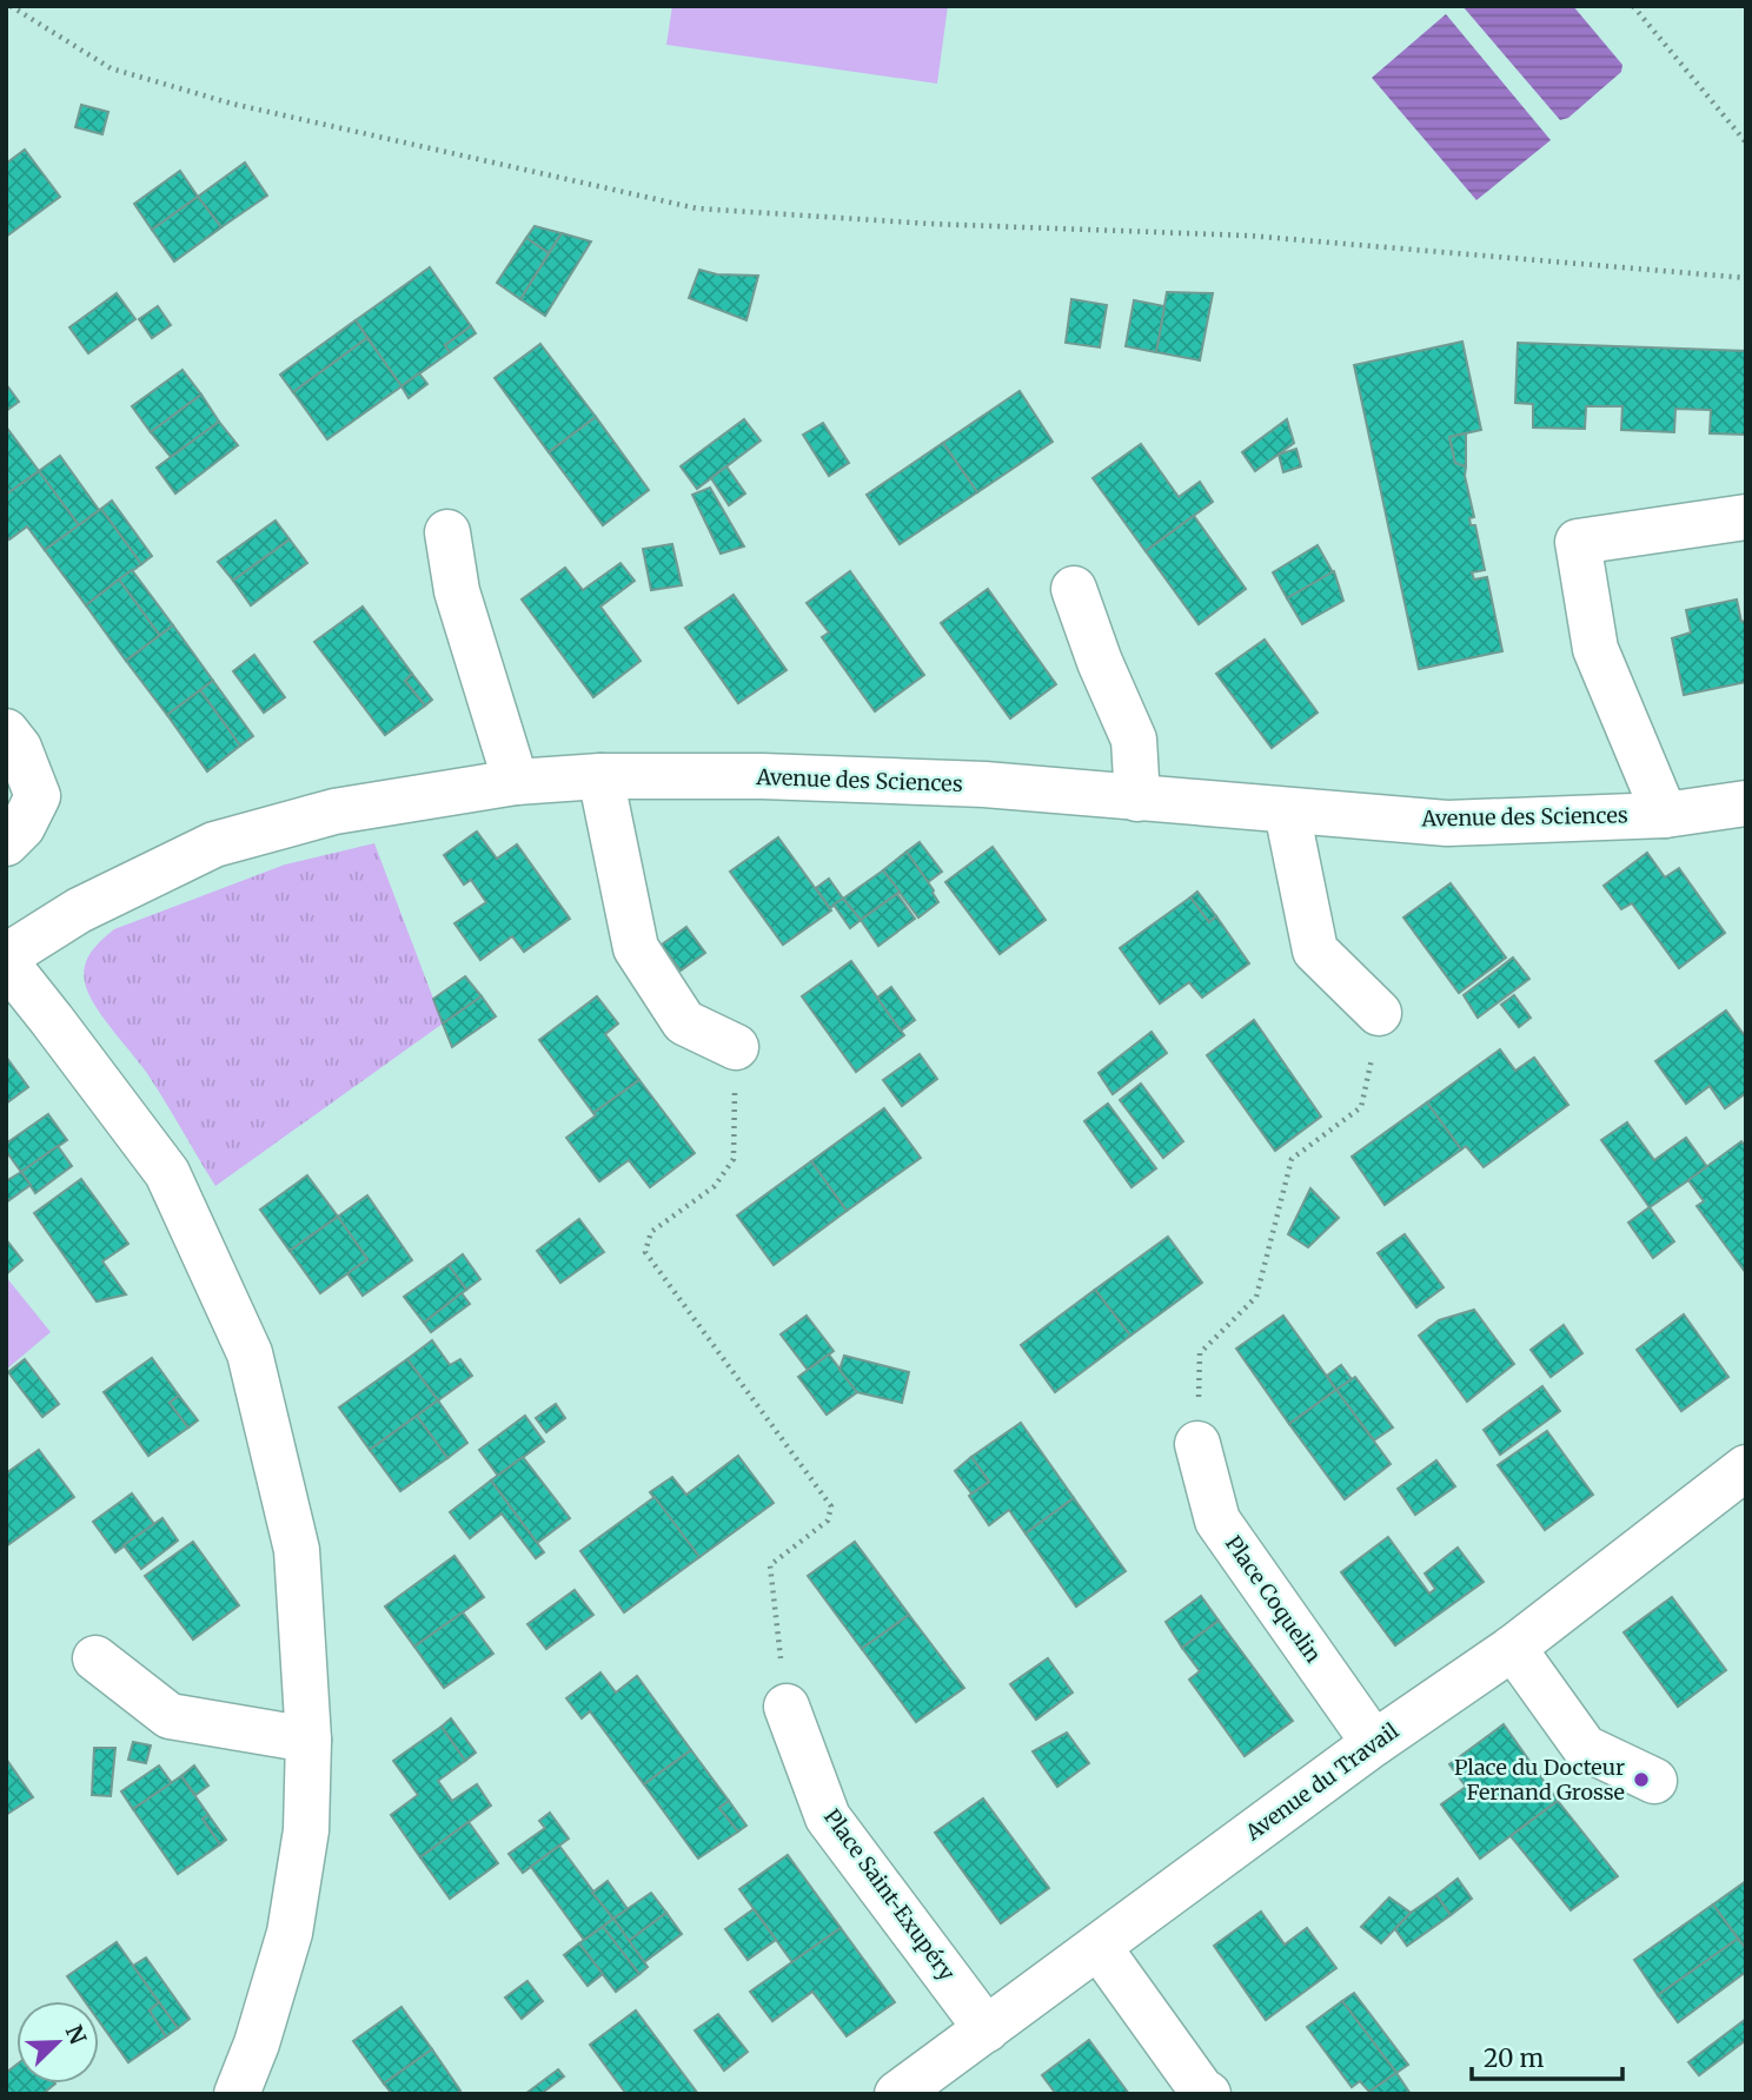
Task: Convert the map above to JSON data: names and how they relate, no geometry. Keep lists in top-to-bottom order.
{
  "streets": {
    "street": [
      "Avenue des Sciences",
      "Place Coquelin",
      "Avenue du Travail",
      "Place Saint-Exupéry"
    ]
  },
  "crossings": [
    ["Place Coquelin", "Avenue du Travail"],
    ["Avenue du Travail", "Place Saint-Exupéry"]
  ],
  "places": ["Place du Docteur Fernand Grosse"],
  "scale_bar": "20 m",
  "north": "top right"
}
